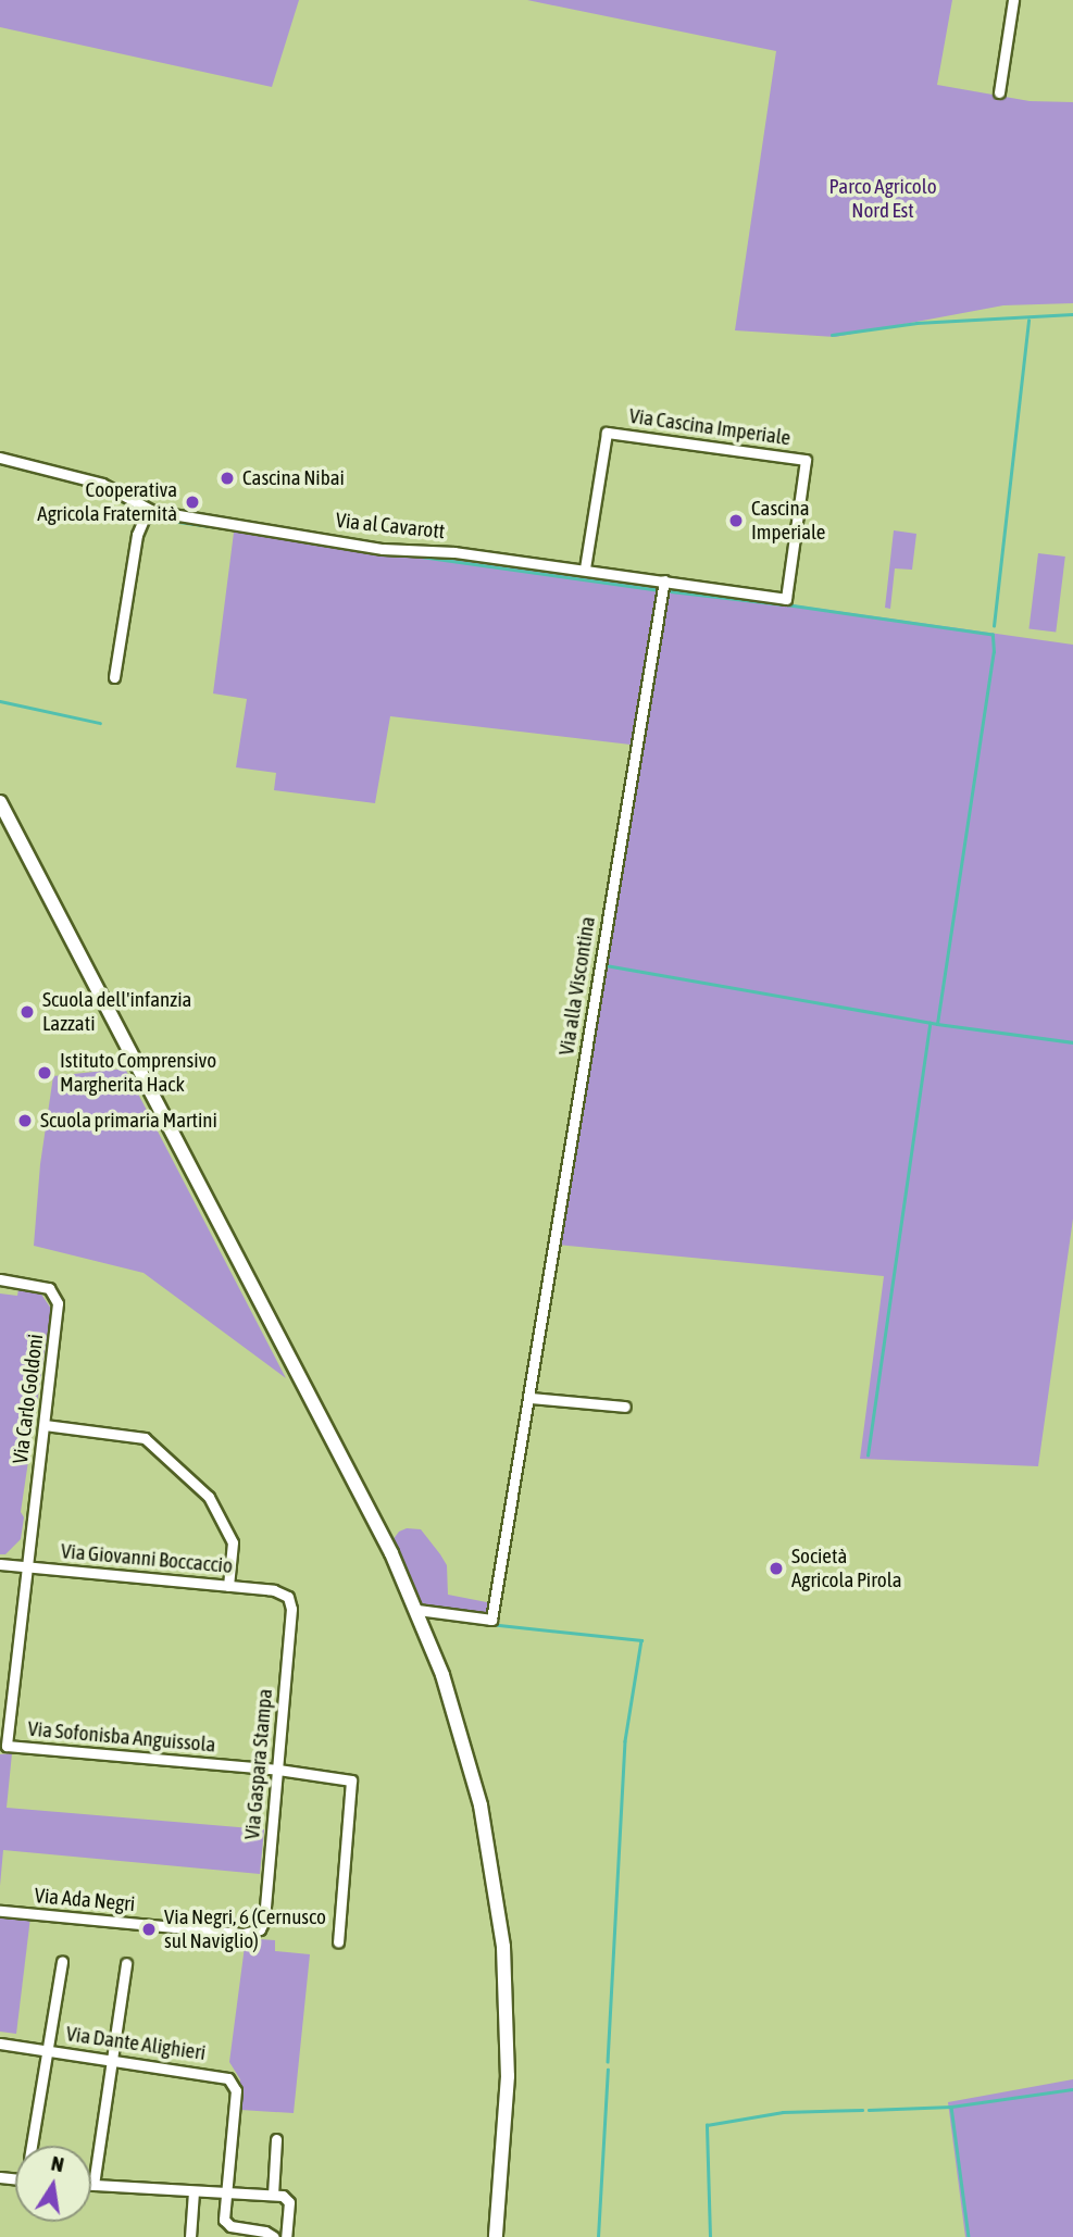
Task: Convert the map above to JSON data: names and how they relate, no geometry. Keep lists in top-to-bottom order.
{
  "streets": {
    "street": [
      "Via Cascina Imperiale",
      "Via al Cavarott",
      "Via alla Viscontina",
      "Via Carlo Goldoni",
      "Via Giovanni Boccaccio",
      "Via Sofonisba Anguissola",
      "Via Gaspara Stampa",
      "Via Ada Negri",
      "Via Dante Alighieri"
    ]
  },
  "crossings": [
    ["Via Cascina Imperiale", "Via al Cavarott"],
    ["Via al Cavarott", "Via alla Viscontina"],
    ["Via Carlo Goldoni", "Via Giovanni Boccaccio"],
    ["Via Carlo Goldoni", "Via Sofonisba Anguissola"],
    ["Via Giovanni Boccaccio", "Via Gaspara Stampa"],
    ["Via Sofonisba Anguissola", "Via Gaspara Stampa"],
    ["Via Gaspara Stampa", "Via Ada Negri"]
  ],
  "parks": ["Parco Agricolo Nord Est"],
  "places": [
    "Cascina Nibai",
    "Cooperativa Agricola Fraternità",
    "Cascina Imperiale",
    "Scuola dell'infanzia Lazzati",
    "Istituto Comprensivo Margherita Hack",
    "Scuola primaria Martini",
    "Società Agricola Pirola",
    "Via Negri, 6 (Cernusco sul Naviglio)"
  ],
  "north": "top"
}
